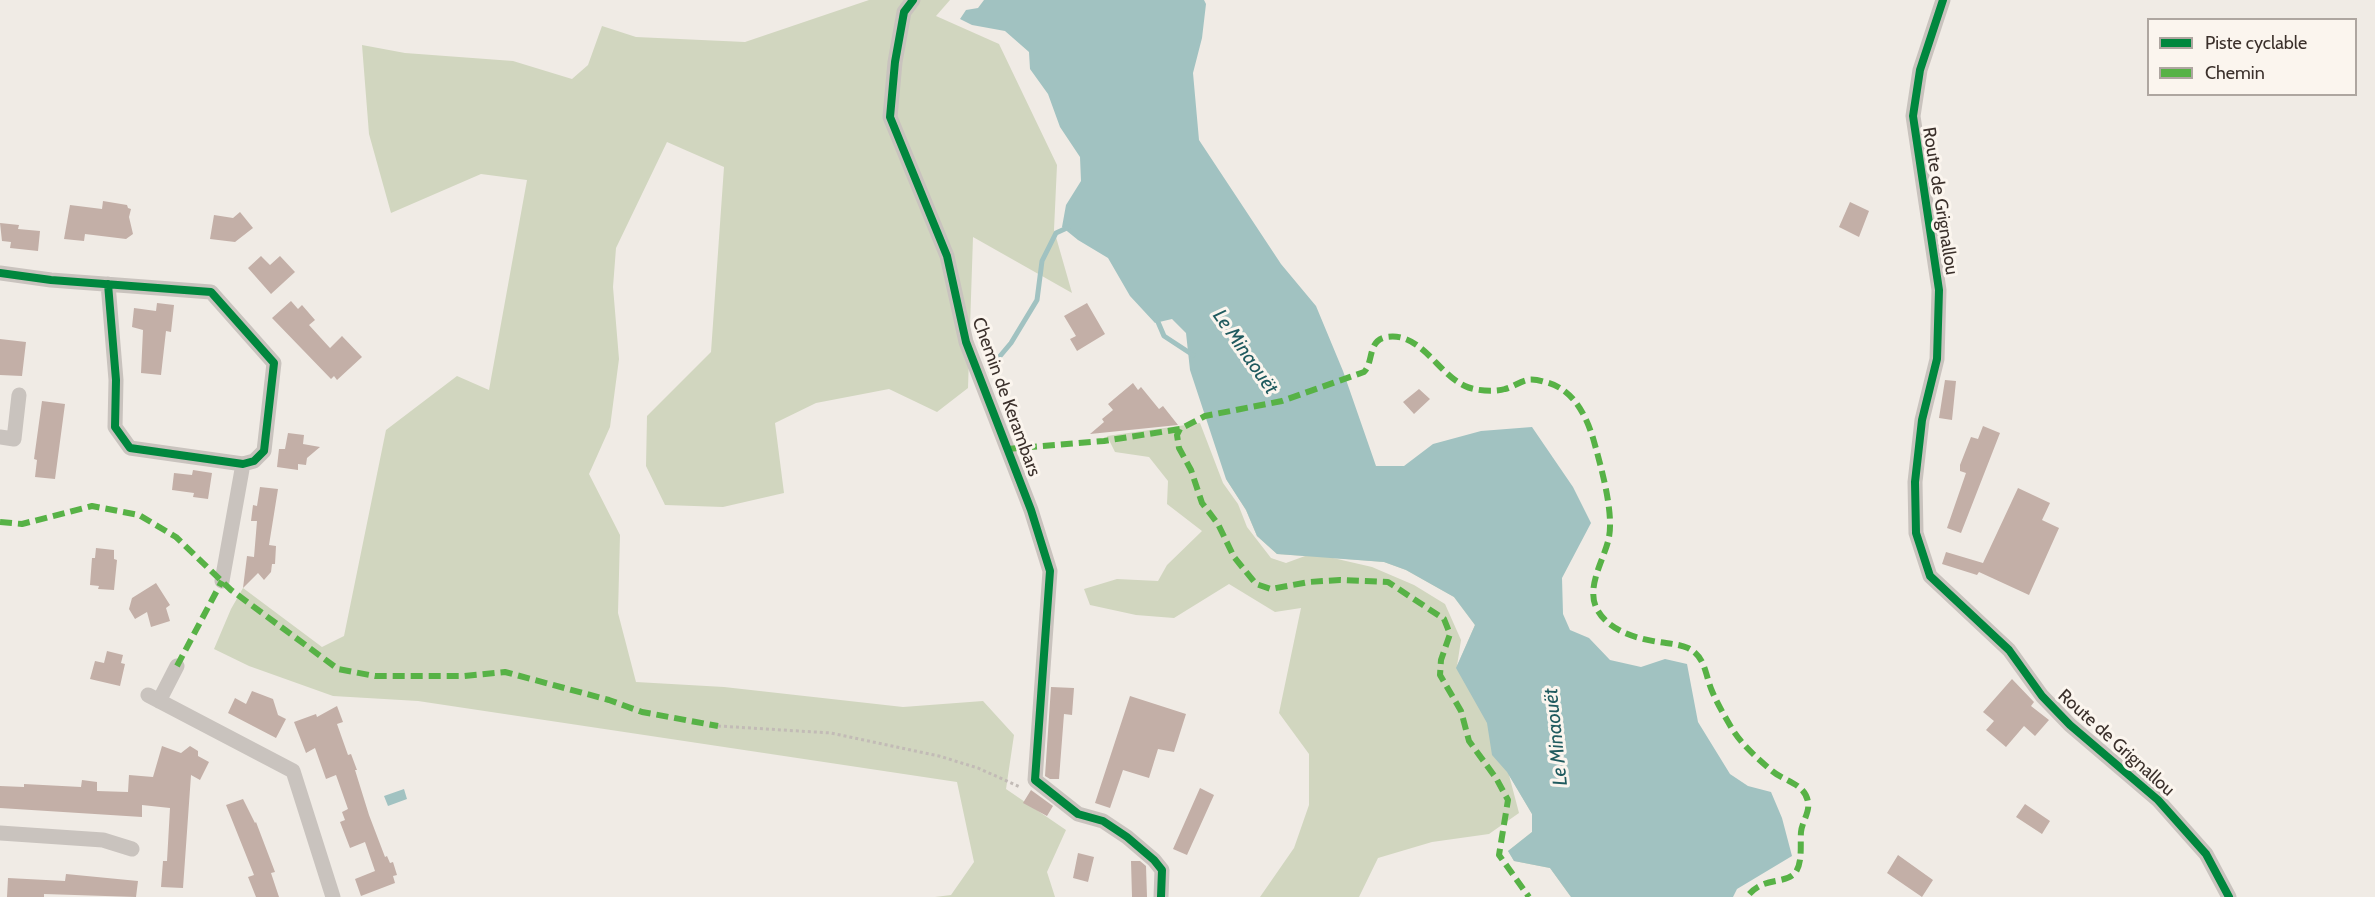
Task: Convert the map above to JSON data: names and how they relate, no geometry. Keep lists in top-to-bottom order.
{
  "streets": {
    "street": ["Route de Grignallou", "Chemin de Kerambars"]
  },
  "water": ["Le Minaouët"],
  "legend": ["Piste cyclable", "Chemin"]
}
